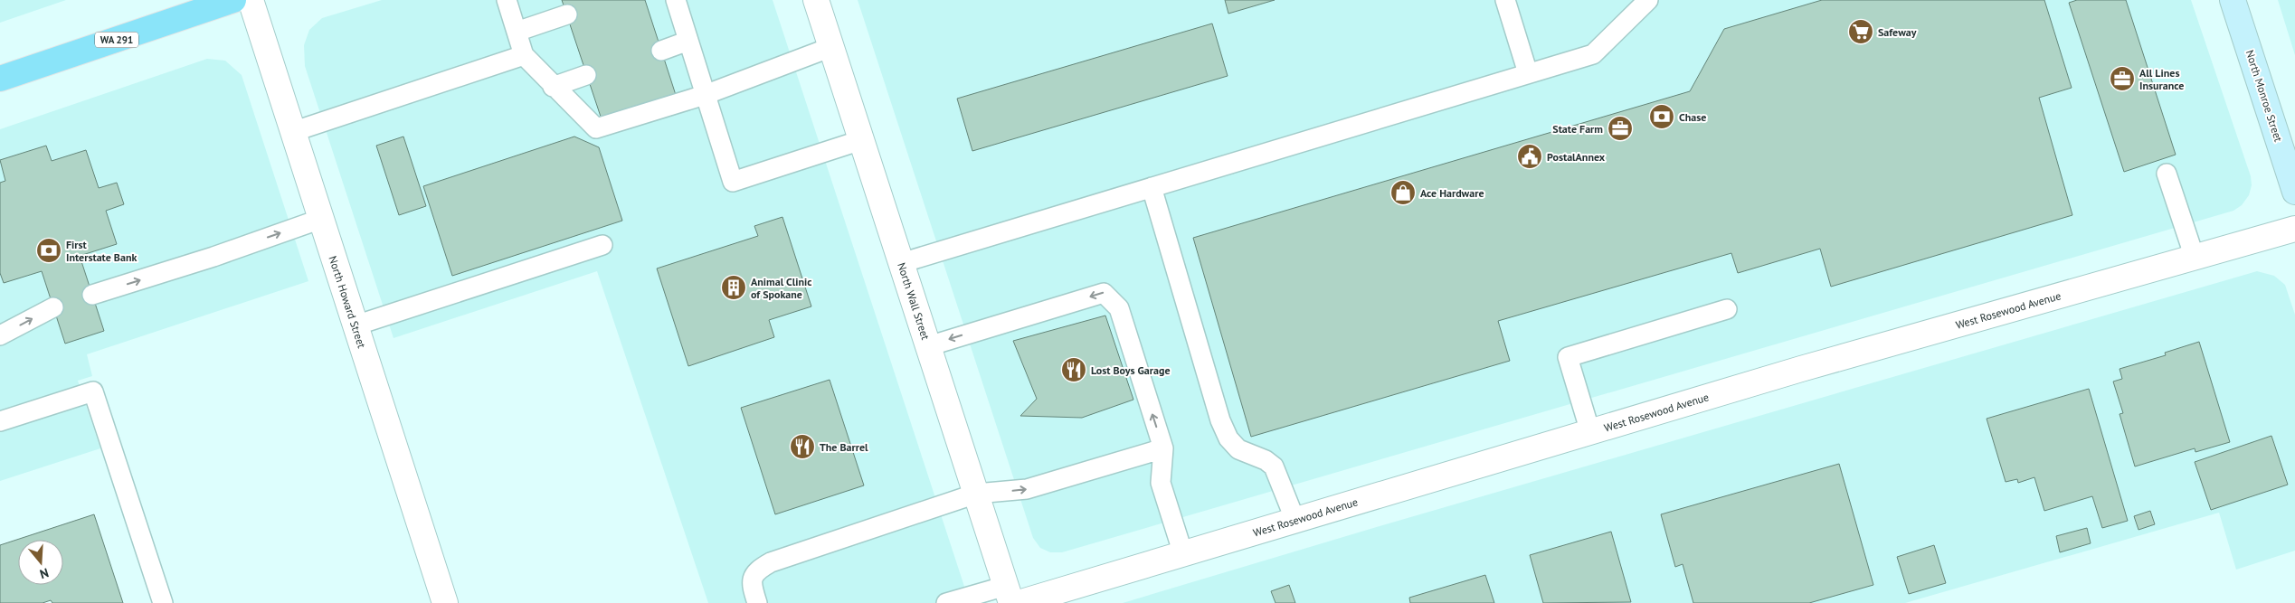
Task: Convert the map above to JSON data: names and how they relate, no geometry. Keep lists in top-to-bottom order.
{
  "streets": {
    "main road": ["WA 291", "North Monroe Street"],
    "street": ["North Wall Street", "North Howard Street", "West Rosewood Avenue"]
  },
  "crossings": [
    ["North Wall Street", "West Rosewood Avenue"]
  ],
  "places": {
    "supermarket": ["Safeway"],
    "office": ["All Lines Insurance", "State Farm"],
    "bank": ["Chase", "First Interstate Bank"],
    "public building": ["PostalAnnex"],
    "shop": ["Ace Hardware"],
    "building": ["Animal Clinic of Spokane"],
    "restaurant": ["Lost Boys Garage", "The Barrel"]
  },
  "north": "bottom"
}
